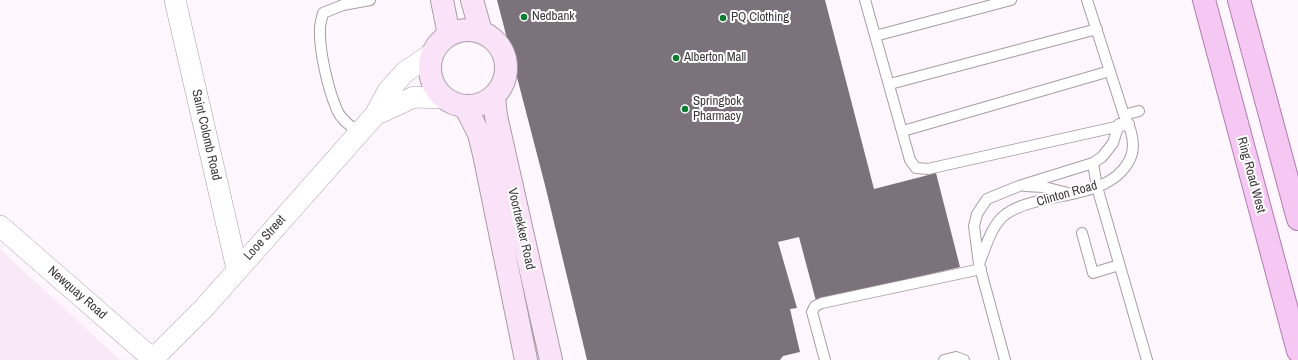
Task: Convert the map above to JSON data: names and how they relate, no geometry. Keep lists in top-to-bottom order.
{
  "streets": {
    "main road": ["Ring Road West", "Voortrekker Road"],
    "street": ["Saint Colomb Road", "Looe Street", "Newquay Road"],
    "lane": ["Clinton Road"]
  },
  "crossings": [
    ["Saint Colomb Road", "Looe Street"],
    ["Voortrekker Road", "Looe Street"],
    ["Looe Street", "Newquay Road"]
  ],
  "places": [
    "Nedbank",
    "PQ Clothing",
    "Alberton Mall",
    "Springbok Pharmacy"
  ]
}
